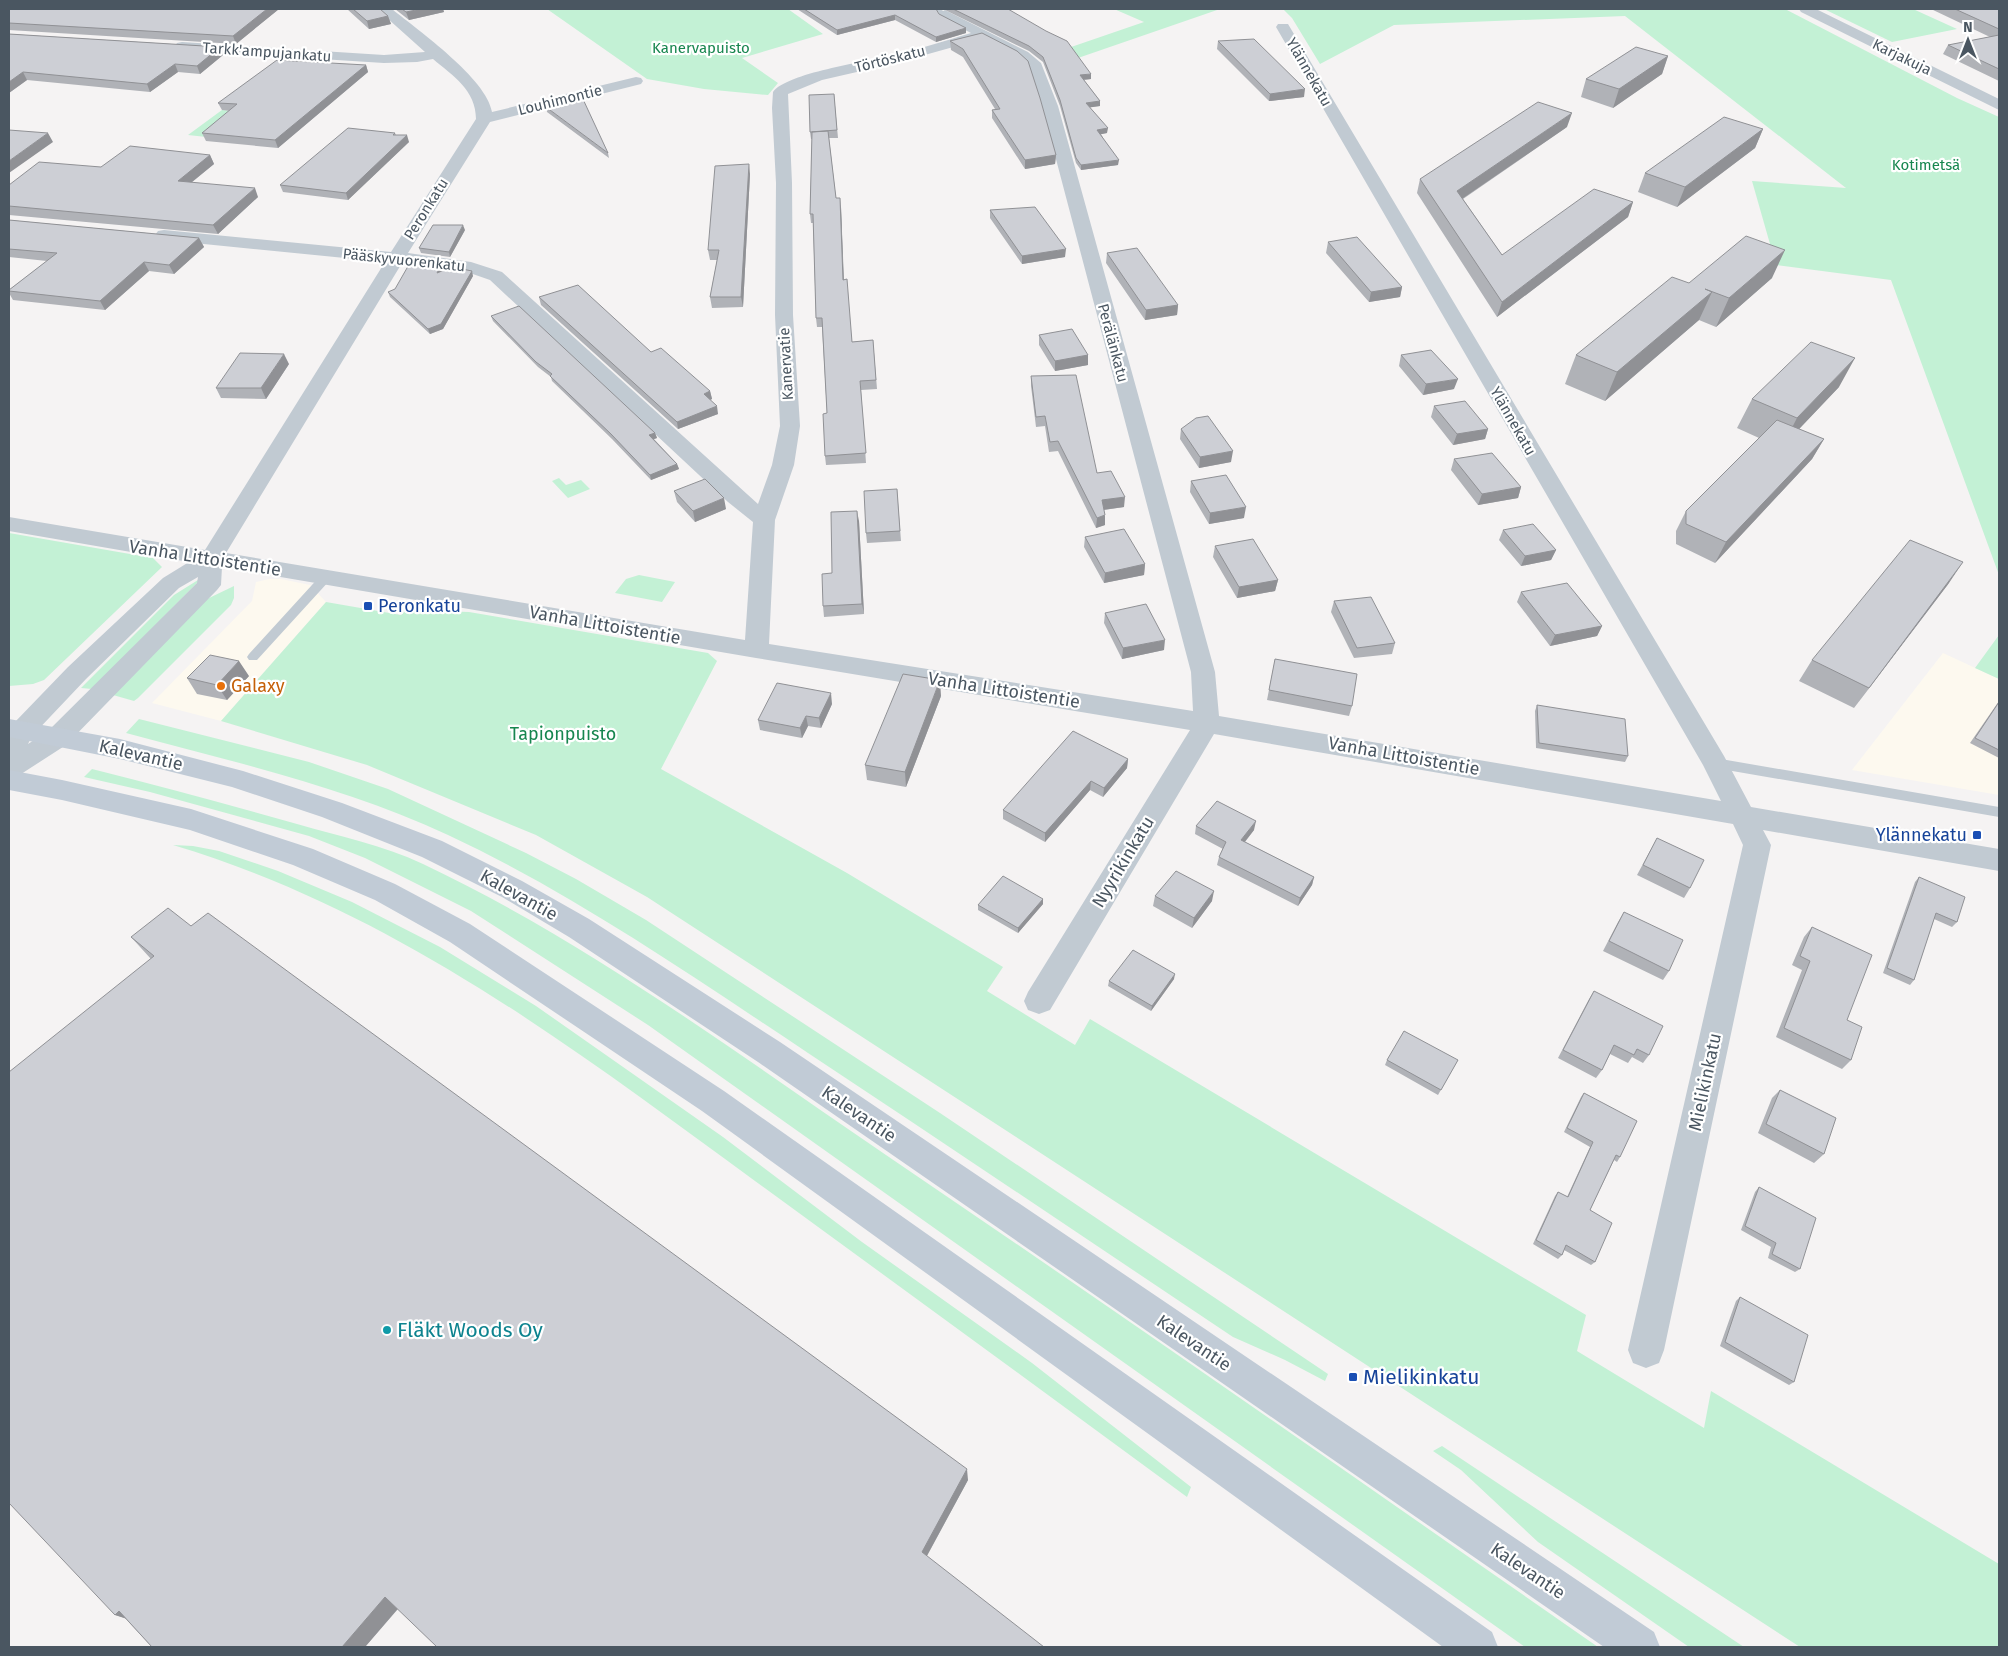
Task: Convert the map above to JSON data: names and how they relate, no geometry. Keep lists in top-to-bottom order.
{
  "streets": {
    "main road": ["Kalevantie"],
    "street": [
      "Tarkk'ampujankatu",
      "Karjakuja",
      "Törtöskatu",
      "Ylännekatu",
      "Louhimontie",
      "Peronkatu",
      "Pääskyvuorenkatu",
      "Perälänkatu",
      "Kanervatie",
      "Vanha Littoistentie",
      "Nyyrikinkatu",
      "Mielikinkatu"
    ]
  },
  "crossings": [
    ["Törtöskatu", "Perälänkatu"],
    ["Törtöskatu", "Kanervatie"],
    ["Ylännekatu", "Vanha Littoistentie"],
    ["Ylännekatu", "Mielikinkatu"],
    ["Louhimontie", "Peronkatu"],
    ["Peronkatu", "Pääskyvuorenkatu"],
    ["Peronkatu", "Vanha Littoistentie"],
    ["Peronkatu", "Kalevantie"],
    ["Pääskyvuorenkatu", "Kanervatie"],
    ["Perälänkatu", "Vanha Littoistentie"],
    ["Perälänkatu", "Nyyrikinkatu"],
    ["Kanervatie", "Vanha Littoistentie"],
    ["Vanha Littoistentie", "Nyyrikinkatu"],
    ["Vanha Littoistentie", "Mielikinkatu"]
  ],
  "parks": ["Kanervapuisto", "Kotimetsä", "Tapionpuisto"],
  "places": {
    "transit": ["Peronkatu", "Ylännekatu", "Mielikinkatu"],
    "other": ["Galaxy", "Fläkt Woods Oy"]
  },
  "north": "top"
}
